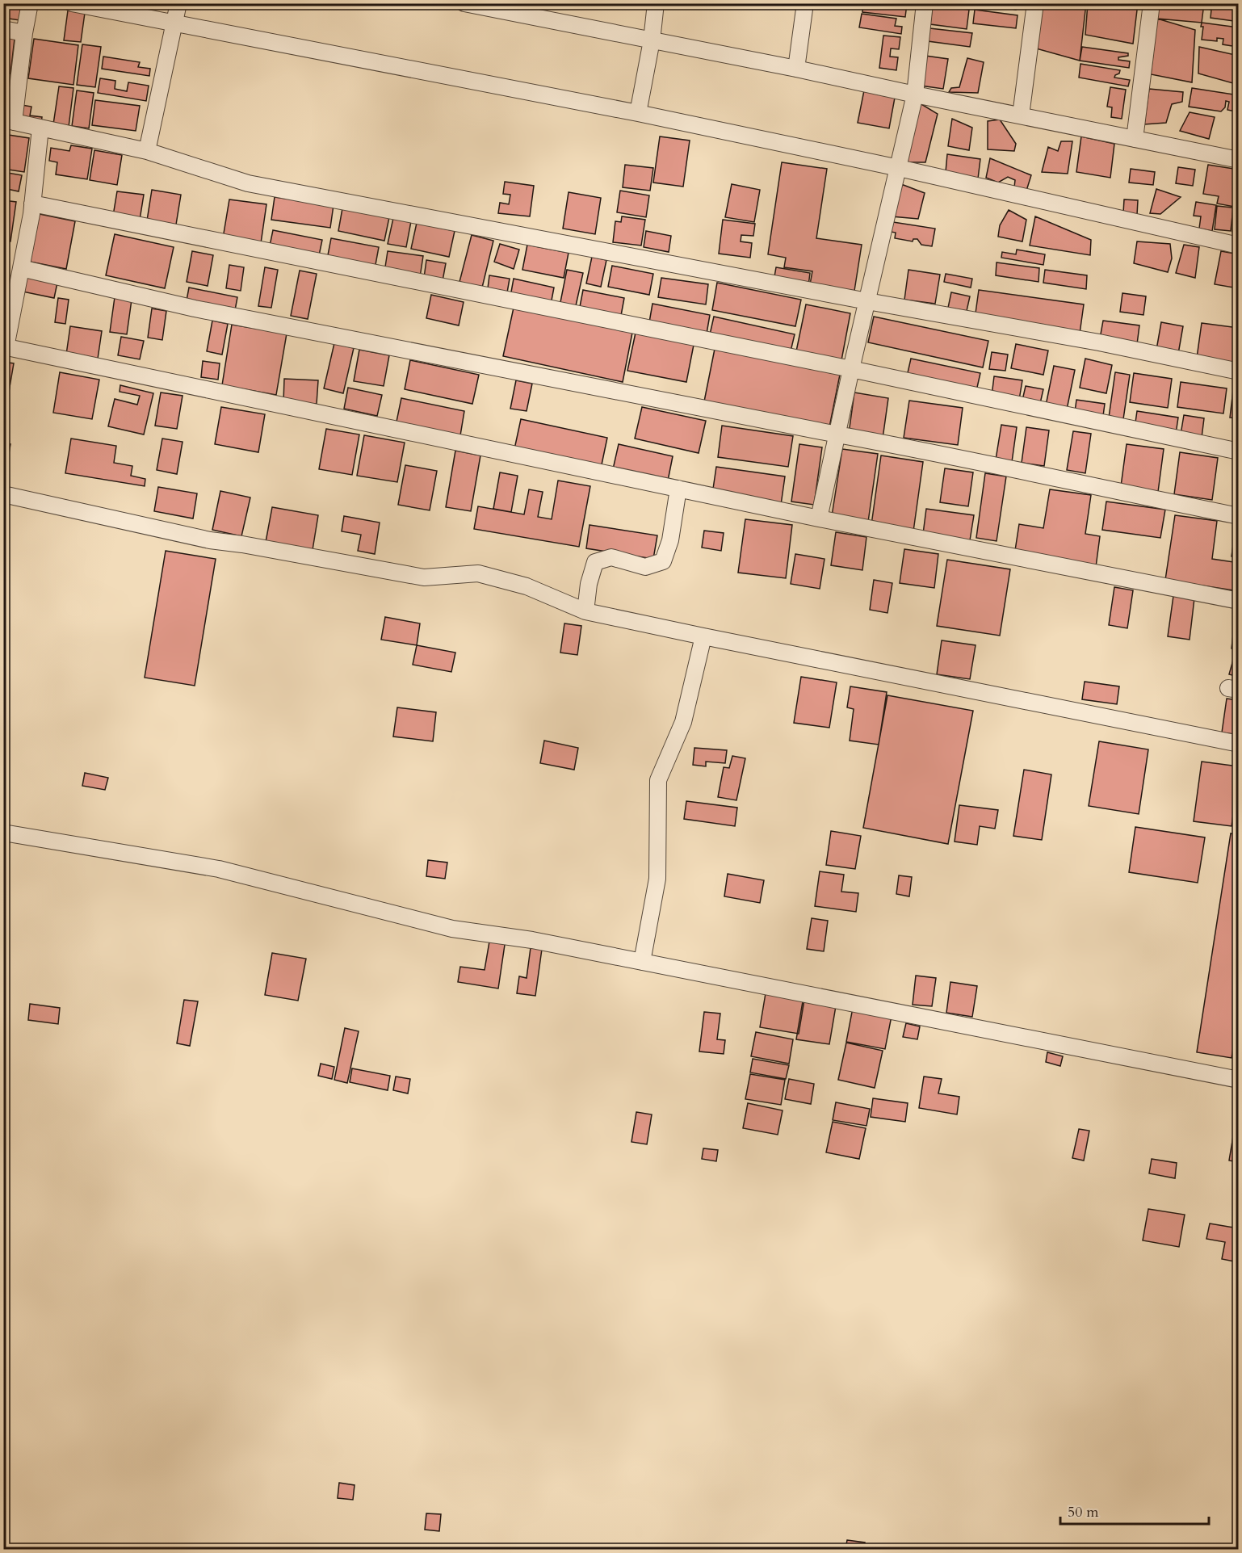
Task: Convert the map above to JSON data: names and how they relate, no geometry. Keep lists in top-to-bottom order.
{
  "scale_bar": "50 m"
}
